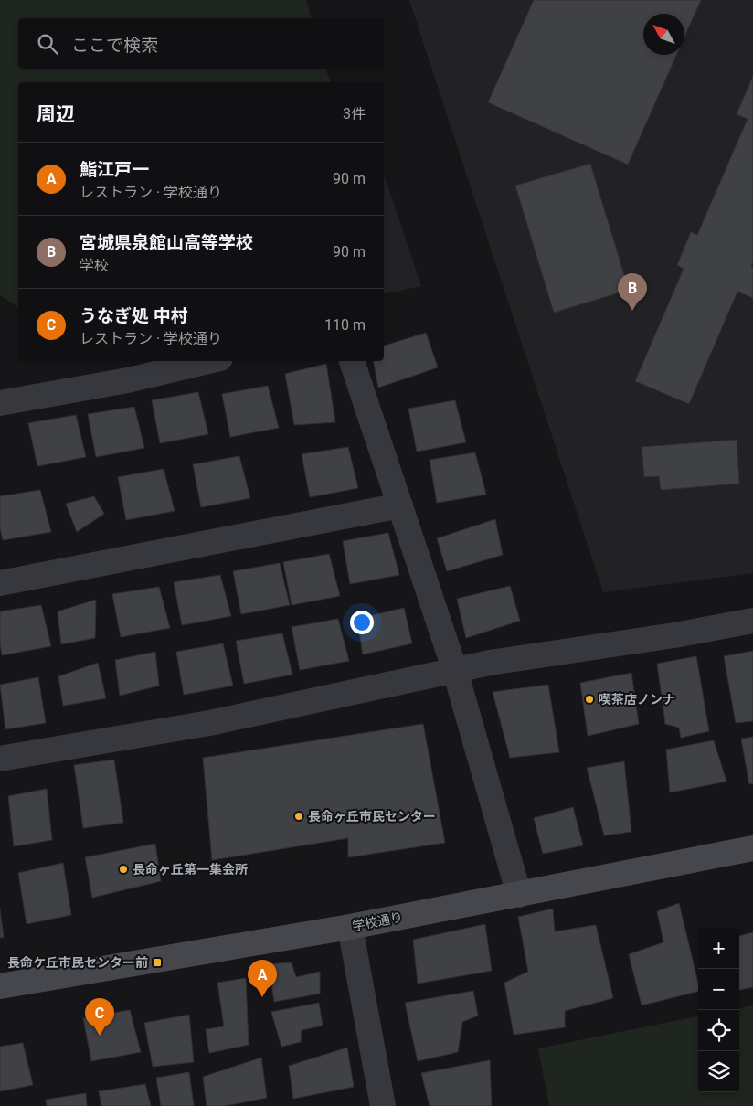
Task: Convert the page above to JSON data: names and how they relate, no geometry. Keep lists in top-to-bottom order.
{
  "streets": {
    "street": ["学校通り"]
  },
  "places": {
    "other": ["喫茶店ノンナ", "長命ヶ丘市民センター", "長命ヶ丘第一集会所"],
    "transit": ["長命ケ丘市民センター前"]
  },
  "north": "top left",
  "page": {
    "search": "ここで検索",
    "heading": ["周辺", "3件"],
    "list": [
      {
        "mark": "A",
        "name": "鮨江戸一",
        "note": "レストラン · 学校通り",
        "value": "90 m"
      },
      {
        "mark": "B",
        "name": "宮城県泉館山高等学校",
        "note": "学校",
        "value": "90 m"
      },
      {
        "mark": "C",
        "name": "うなぎ処 中村",
        "note": "レストラン · 学校通り",
        "value": "110 m"
      }
    ],
    "pins": ["B", "A", "C"],
    "map_buttons": ["+", "−"]
  }
}
